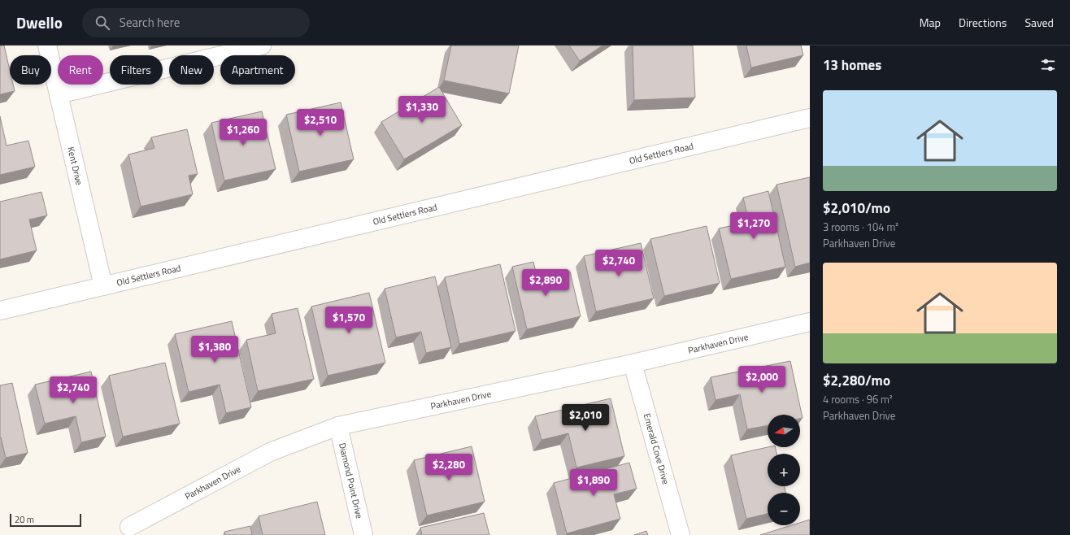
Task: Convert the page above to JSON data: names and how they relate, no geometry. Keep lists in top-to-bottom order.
{
  "streets": {
    "street": [
      "Old Settlers Road",
      "Kent Drive",
      "Parkhaven Drive",
      "Emerald Cove Drive",
      "Diamond Point Drive"
    ]
  },
  "crossings": [
    ["Old Settlers Road", "Kent Drive"],
    ["Parkhaven Drive", "Emerald Cove Drive"],
    ["Parkhaven Drive", "Diamond Point Drive"]
  ],
  "scale_bar": "20 m",
  "north": "left",
  "page": {
    "header": "Dwello",
    "search": "Search here",
    "nav": ["Map", "Directions", "Saved"],
    "heading": "13 homes",
    "chip": [
      "Buy",
      "Rent",
      "Filters",
      "New",
      "Apartment"
    ],
    "list": [
      {
        "name": "$2,010/mo",
        "note": "3 rooms · 104 m² · Parkhaven Drive"
      },
      {
        "name": "$2,280/mo",
        "note": "4 rooms · 96 m² · Parkhaven Drive"
      }
    ],
    "price": [
      "$1,330",
      "$2,510",
      "$1,260",
      "$1,270",
      "$2,740",
      "$2,890",
      "$1,570",
      "$1,380",
      "$2,000",
      "$2,740",
      "$2,010",
      "$2,280",
      "$1,890"
    ],
    "map_buttons": ["+", "−"],
    "scale": "20 m"
  }
}
